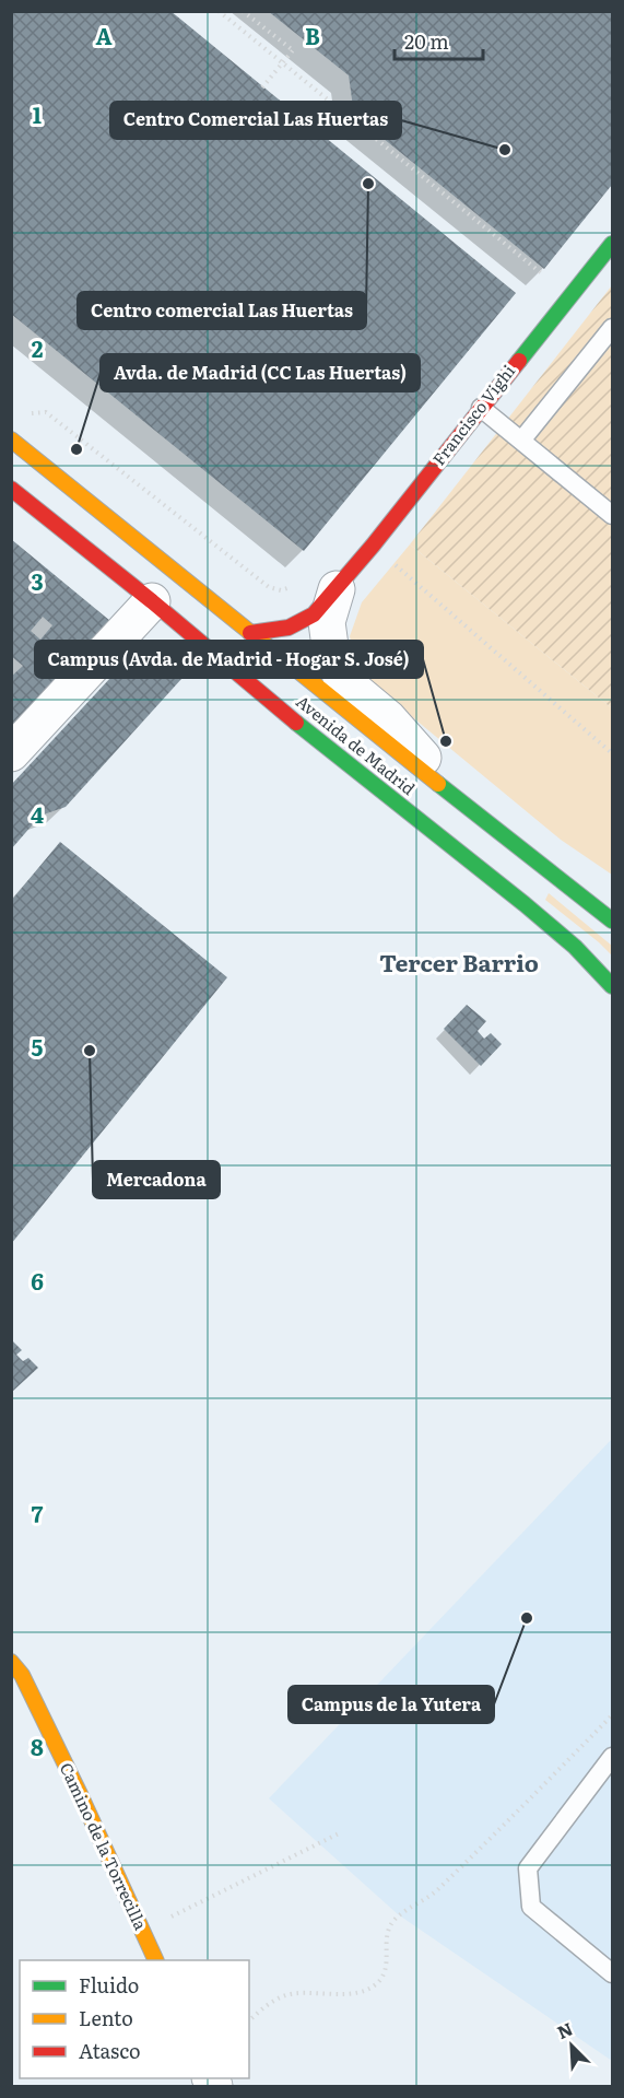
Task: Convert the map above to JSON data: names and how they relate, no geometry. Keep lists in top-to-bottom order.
{
  "streets": {
    "main road": ["Francisco Vighi", "Avenida de Madrid", "Camino de la Torrecilla"]
  },
  "crossings": [
    ["Francisco Vighi", "Avenida de Madrid"]
  ],
  "districts": ["Tercer Barrio"],
  "places": [
    "Centro Comercial Las Huertas",
    "Centro comercial Las Huertas",
    "Avda. de Madrid (CC Las Huertas)",
    "Campus (Avda. de Madrid - Hogar S. José)",
    "Mercadona",
    "Campus de la Yutera"
  ],
  "legend": ["Fluido", "Lento", "Atasco"],
  "scale_bar": "20 m",
  "north": "top left",
  "grid": {
    "columns": ["A", "B"],
    "rows": [
      "1",
      "2",
      "3",
      "4",
      "5",
      "6",
      "7",
      "8"
    ]
  }
}
